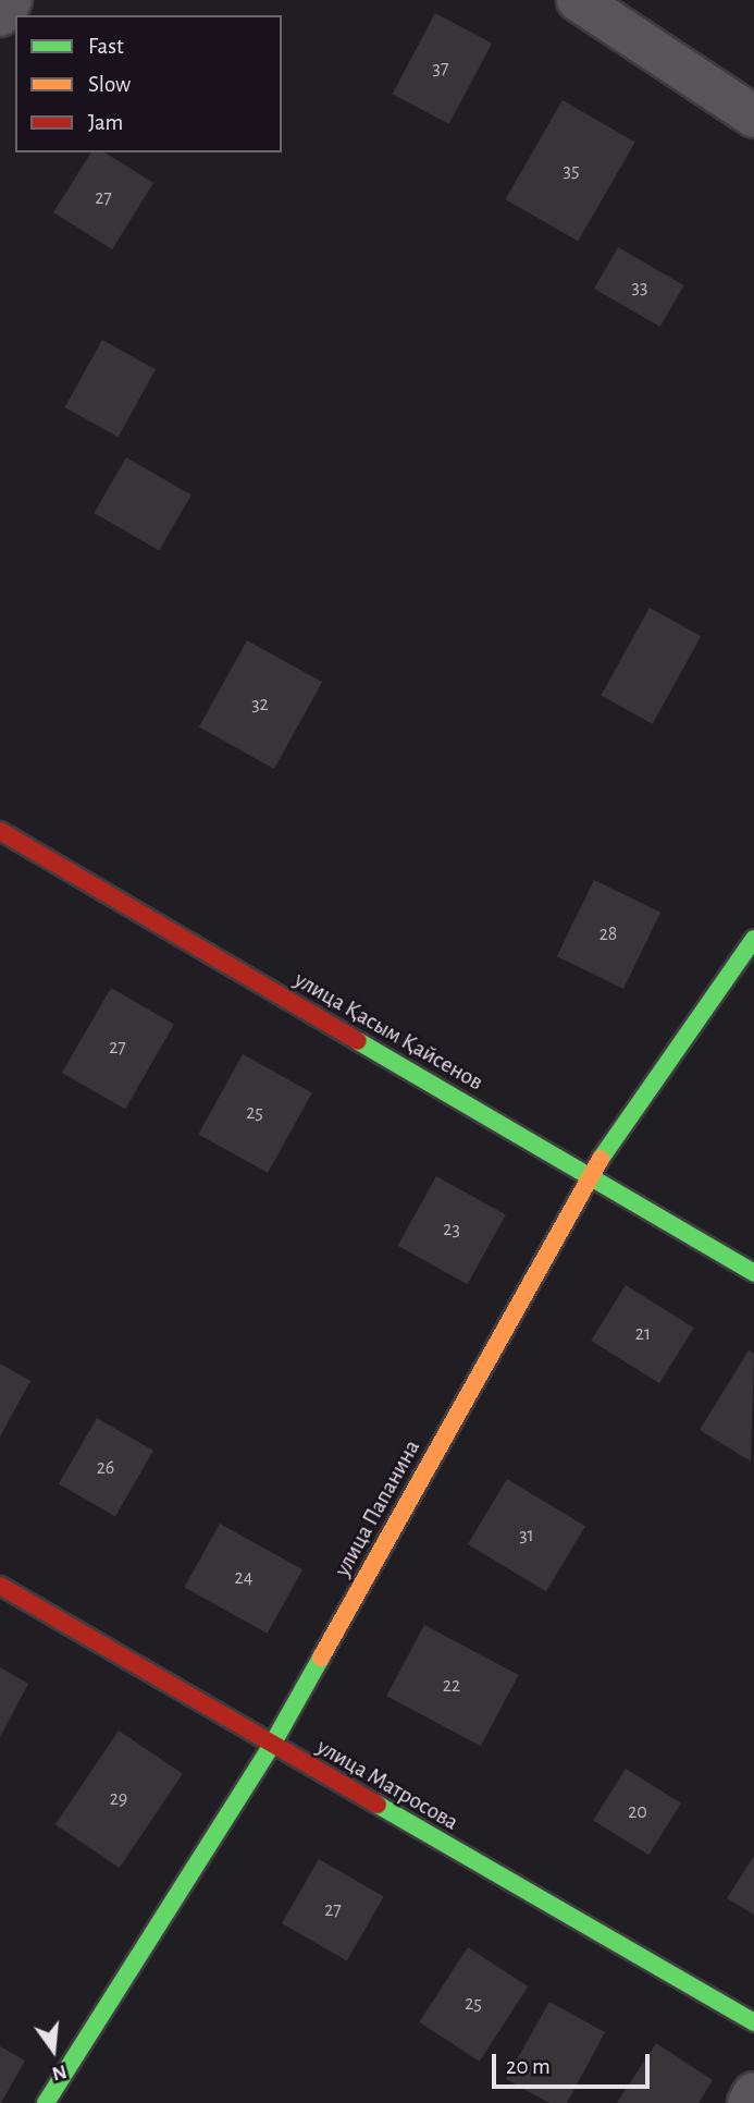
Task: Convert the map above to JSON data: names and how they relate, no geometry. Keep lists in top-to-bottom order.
{
  "streets": {
    "street": ["улица Қасым Қайсенов", "улица Папанина", "улица Матросова"]
  },
  "crossings": [
    ["улица Қасым Қайсенов", "улица Папанина"],
    ["улица Папанина", "улица Матросова"]
  ],
  "house_numbers": [
    "37",
    "35",
    "27",
    "33",
    "32",
    "28",
    "27",
    "25",
    "23",
    "21",
    "26",
    "31",
    "24",
    "22",
    "29",
    "20",
    "27",
    "25"
  ],
  "legend": ["Fast", "Slow", "Jam"],
  "scale_bar": "20 m",
  "north": "bottom"
}
